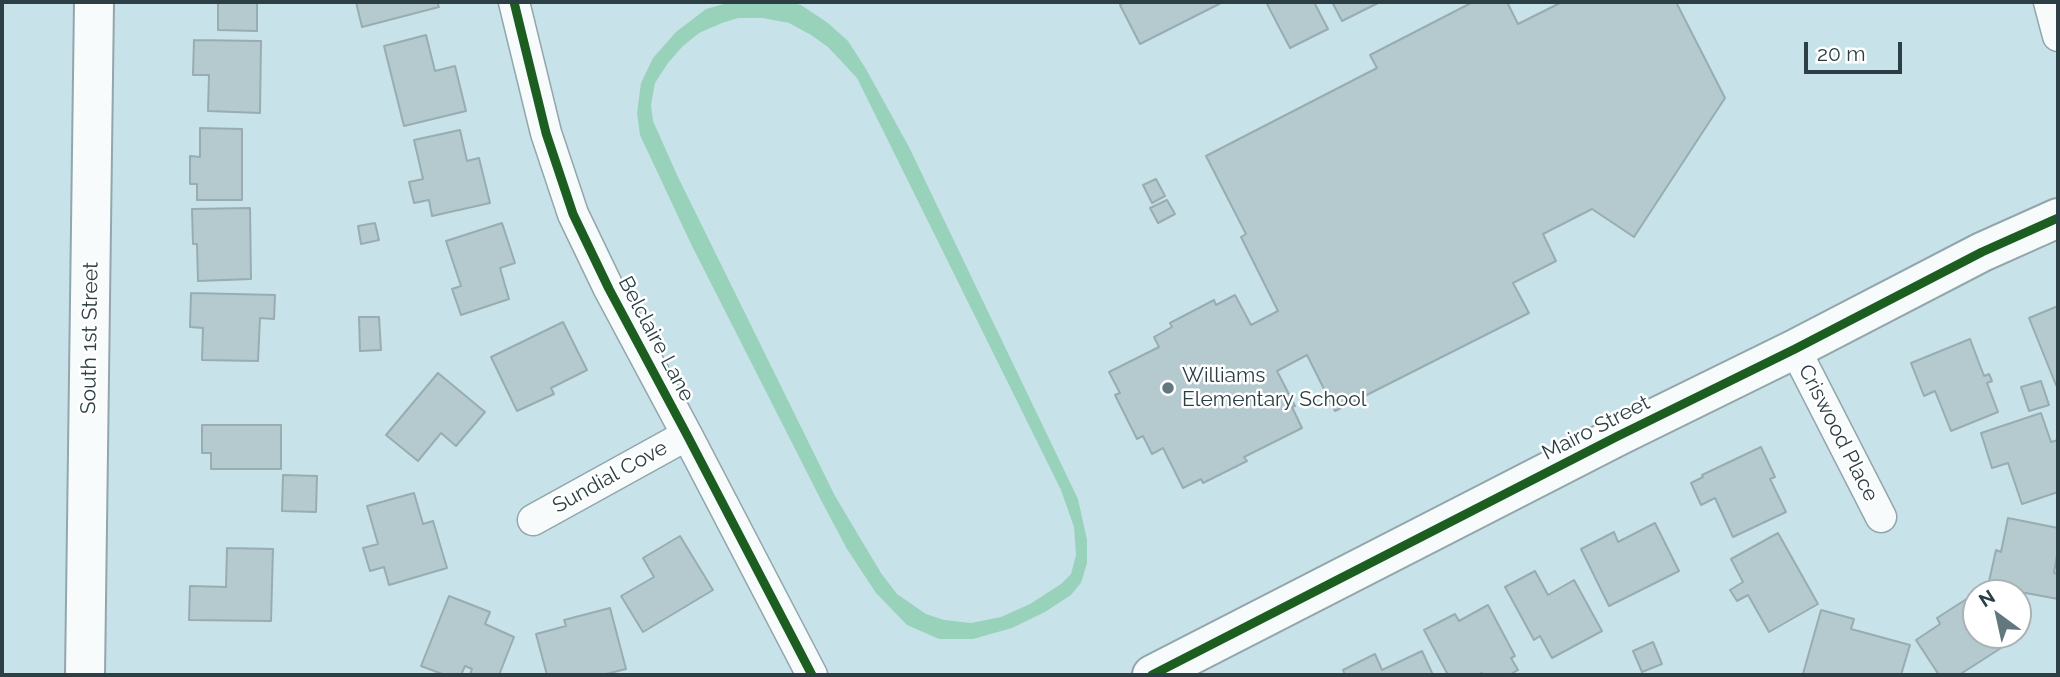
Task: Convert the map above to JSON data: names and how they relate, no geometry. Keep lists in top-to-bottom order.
{
  "streets": {
    "street": [
      "South 1st Street",
      "Belclaire Lane",
      "Mairo Street",
      "Criswood Place",
      "Sundial Cove"
    ]
  },
  "crossings": [
    ["Belclaire Lane", "Sundial Cove"],
    ["Mairo Street", "Criswood Place"]
  ],
  "places": ["Williams Elementary School"],
  "scale_bar": "20 m",
  "north": "top left"
}
